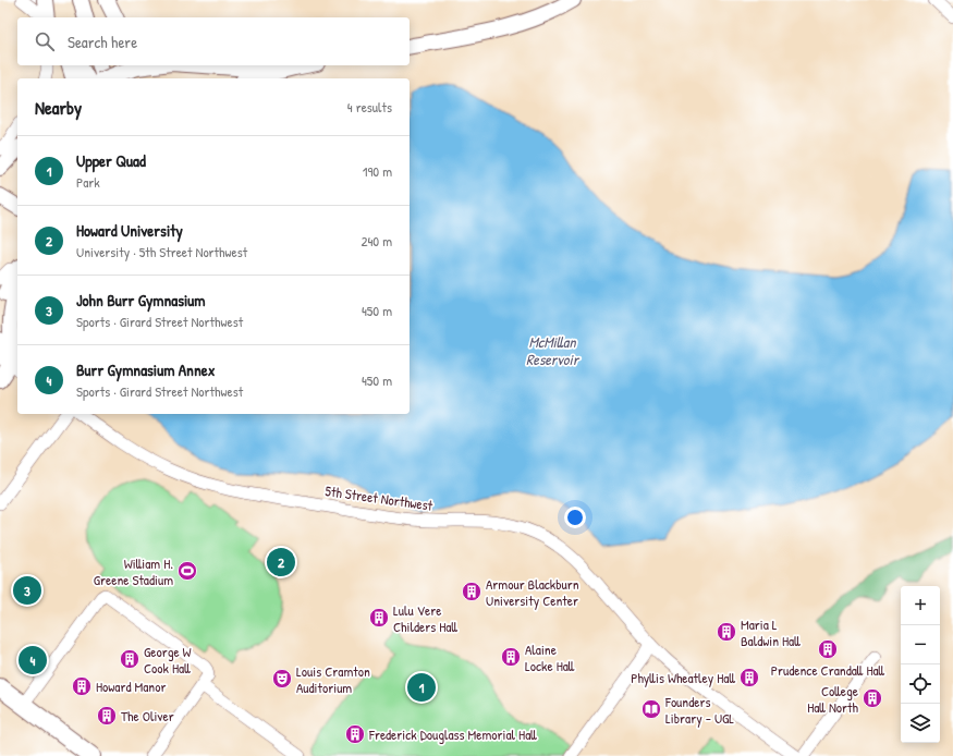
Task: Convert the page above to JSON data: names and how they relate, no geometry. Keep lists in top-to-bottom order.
{
  "streets": {
    "street": ["5th Street Northwest"]
  },
  "water": ["McMillan Reservoir"],
  "places": {
    "sports": ["William H. Greene Stadium"],
    "building": [
      "Armour Blackburn University Center",
      "Lulu Vere Childers Hall",
      "Maria L Baldwin Hall",
      "Prudence Crandall Hall",
      "Alaine Locke Hall",
      "George W Cook Hall",
      "Phyllis Wheatley Hall",
      "Howard Manor",
      "College Hall North",
      "The Oliver",
      "Frederick Douglass Memorial Hall"
    ],
    "theatre": ["Louis Cramton Auditorium"],
    "library": ["Founders Library - UGL"]
  },
  "page": {
    "search": "Search here",
    "heading": ["Nearby", "4 results"],
    "list": [
      {
        "mark": "1",
        "name": "Upper Quad",
        "note": "Park",
        "value": "190 m"
      },
      {
        "mark": "2",
        "name": "Howard University",
        "note": "University · 5th Street Northwest",
        "value": "240 m"
      },
      {
        "mark": "3",
        "name": "John Burr Gymnasium",
        "note": "Sports · Girard Street Northwest",
        "value": "450 m"
      },
      {
        "mark": "4",
        "name": "Burr Gymnasium Annex",
        "note": "Sports · Girard Street Northwest",
        "value": "450 m"
      }
    ],
    "pins": [
      "2",
      "3",
      "4",
      "1"
    ],
    "map_buttons": ["+", "−"]
  }
}
